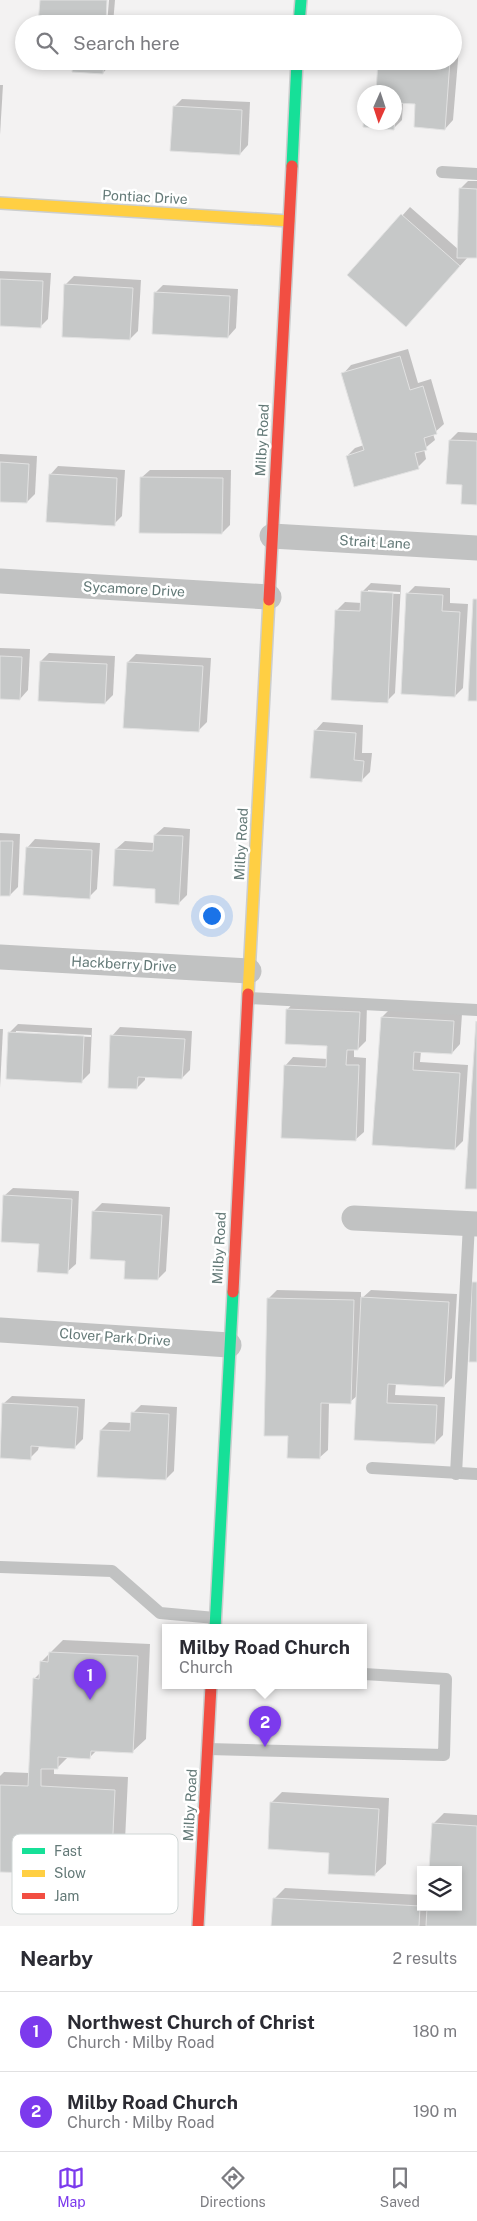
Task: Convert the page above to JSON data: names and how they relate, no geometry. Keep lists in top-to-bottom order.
{
  "streets": {
    "street": [
      "Pontiac Drive",
      "Milby Road",
      "Strait Lane",
      "Sycamore Drive",
      "Hackberry Drive",
      "Clover Park Drive"
    ]
  },
  "crossings": [
    ["Pontiac Drive", "Milby Road"],
    ["Milby Road", "Strait Lane"],
    ["Milby Road", "Sycamore Drive"],
    ["Milby Road", "Hackberry Drive"],
    ["Milby Road", "Clover Park Drive"]
  ],
  "legend": ["Fast", "Slow", "Jam"],
  "north": "bottom",
  "page": {
    "search": "Search here",
    "popup": ["Milby Road Church", "Church"],
    "pins": ["1", "2"],
    "heading": ["Nearby", "2 results"],
    "list": [
      {
        "mark": "1",
        "name": "Northwest Church of Christ",
        "note": "Church · Milby Road",
        "value": "180 m"
      },
      {
        "mark": "2",
        "name": "Milby Road Church",
        "note": "Church · Milby Road",
        "value": "190 m"
      }
    ],
    "nav": ["Map", "Directions", "Saved"]
  }
}
